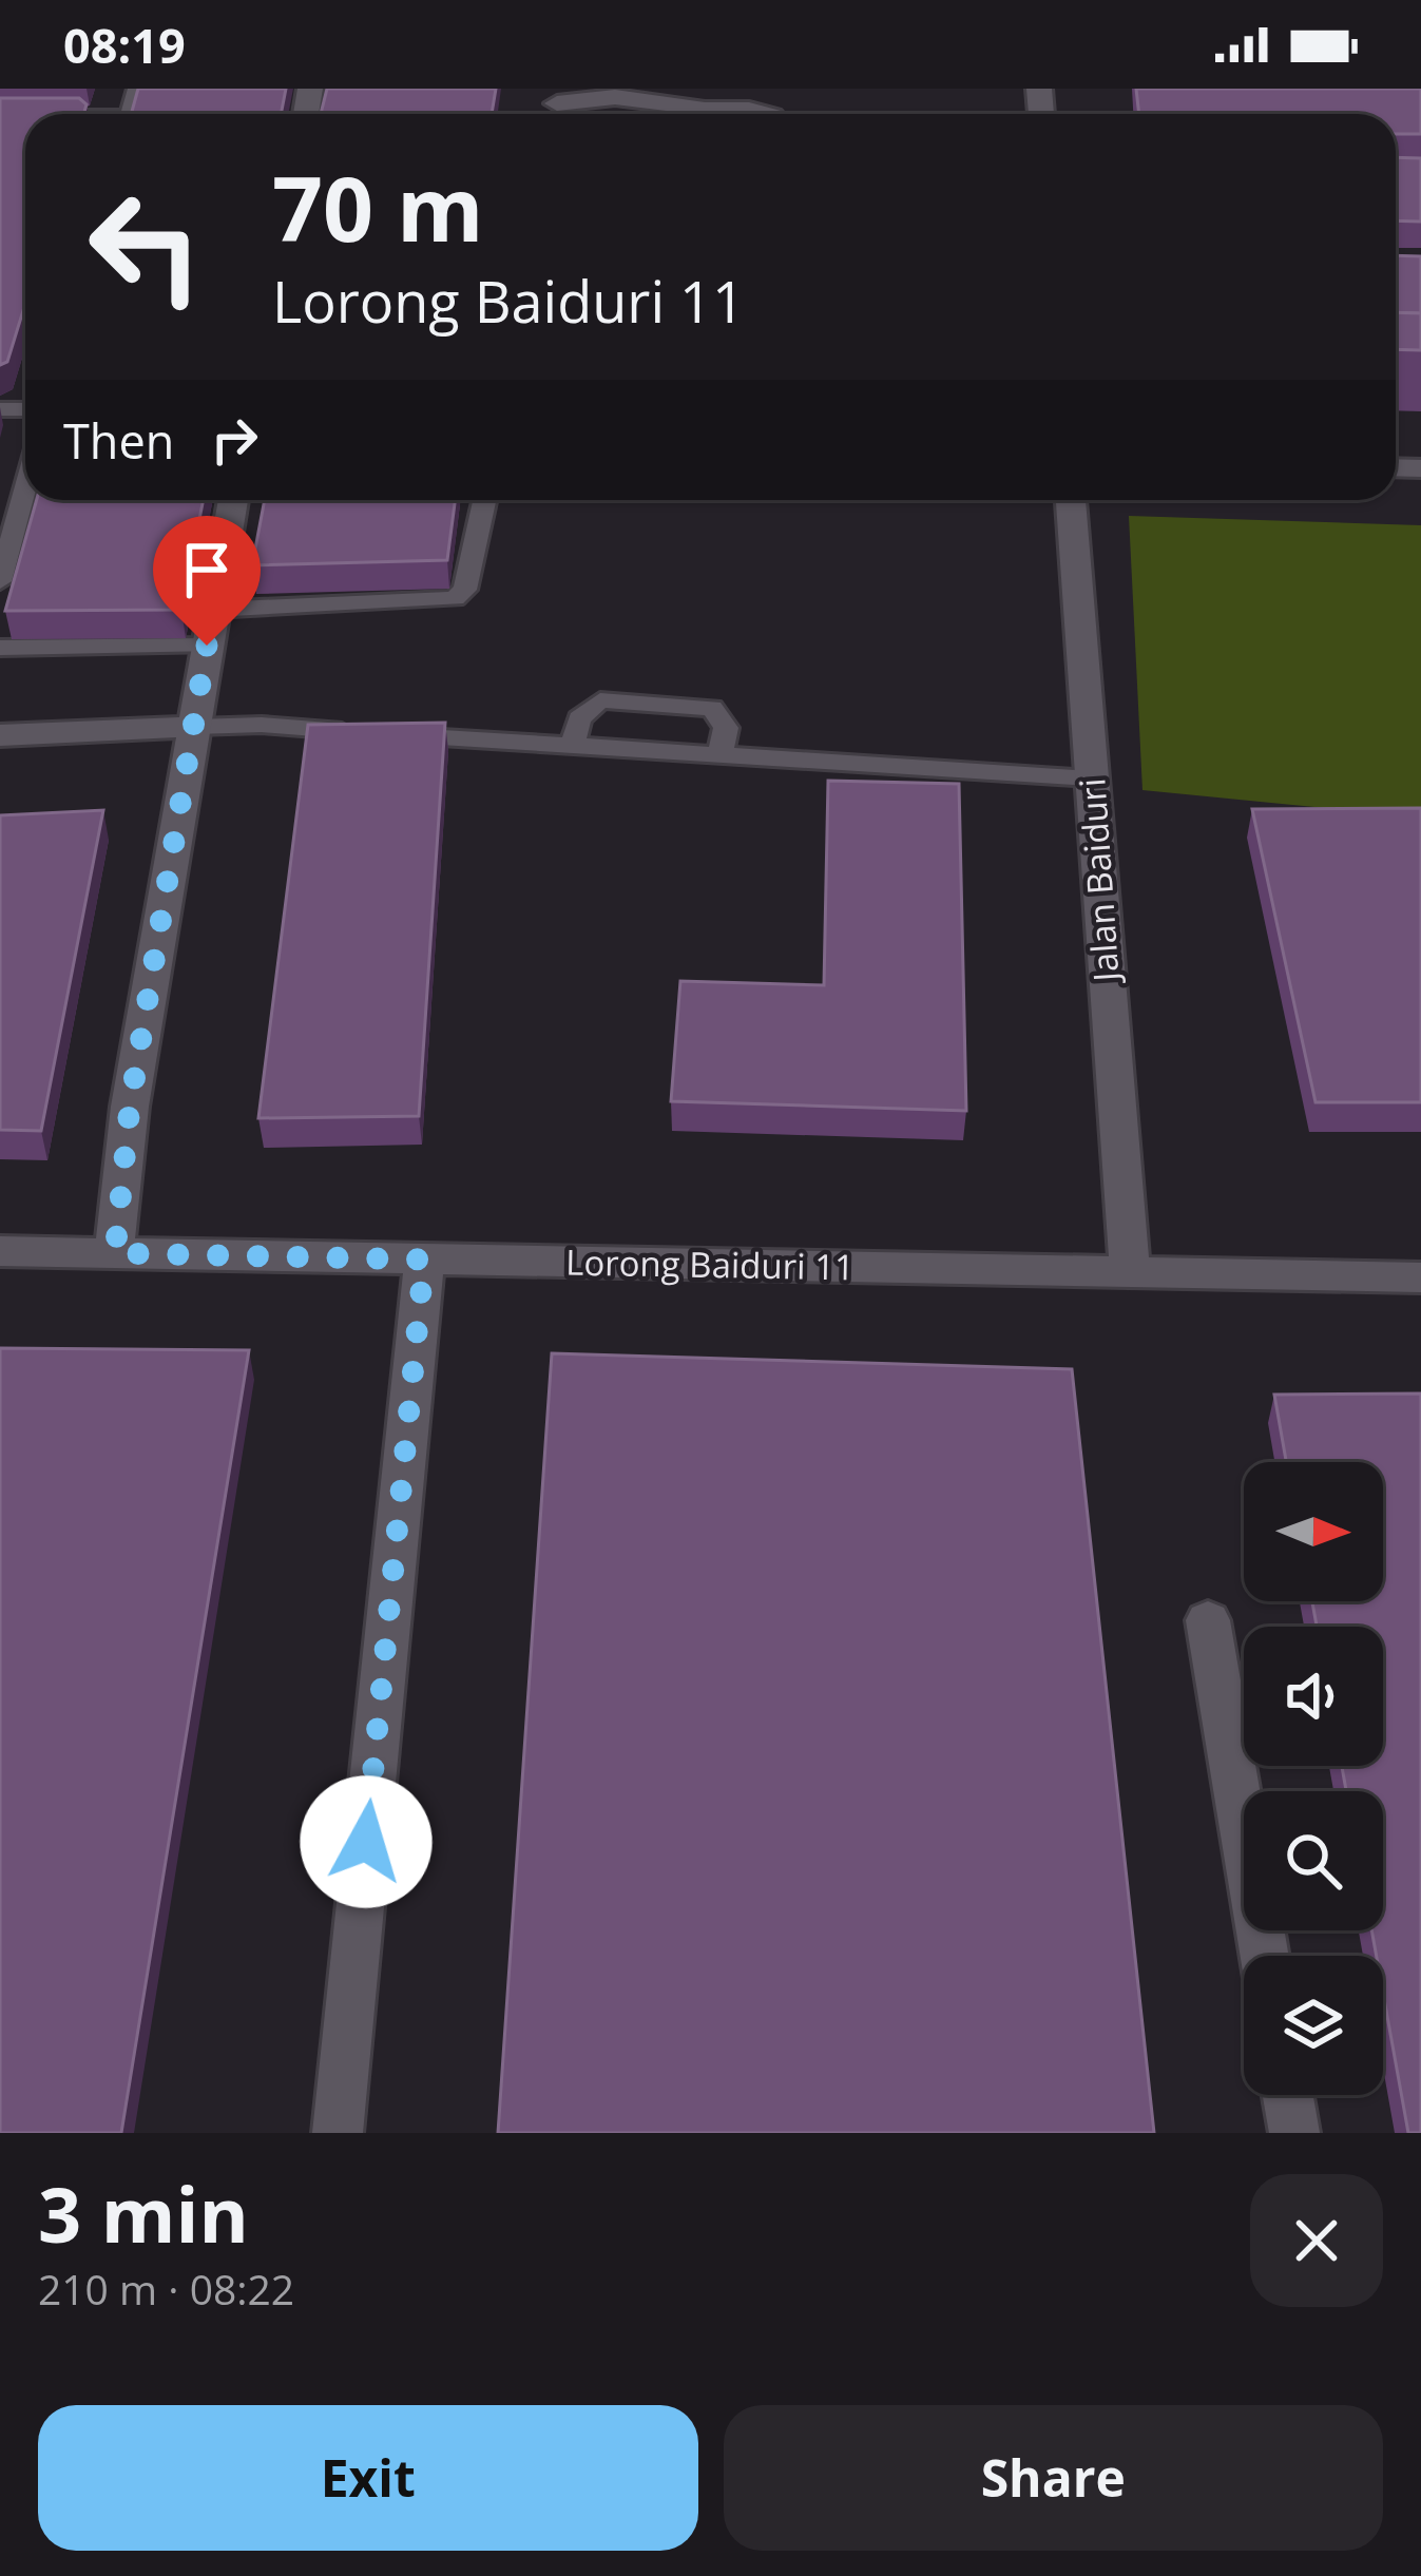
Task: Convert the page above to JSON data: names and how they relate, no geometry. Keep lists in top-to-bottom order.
{
  "streets": {
    "street": ["Jalan Baiduri", "Lorong Baiduri 11"]
  },
  "crossings": [
    ["Jalan Baiduri", "Lorong Baiduri 11"]
  ],
  "north": "right",
  "page": {
    "status": "08:19",
    "turn": ["70 m", "Lorong Baiduri 11"],
    "then": "Then",
    "heading": ["3 min", "210 m · 08:22"],
    "buttons": ["Exit", "Share"]
  }
}
